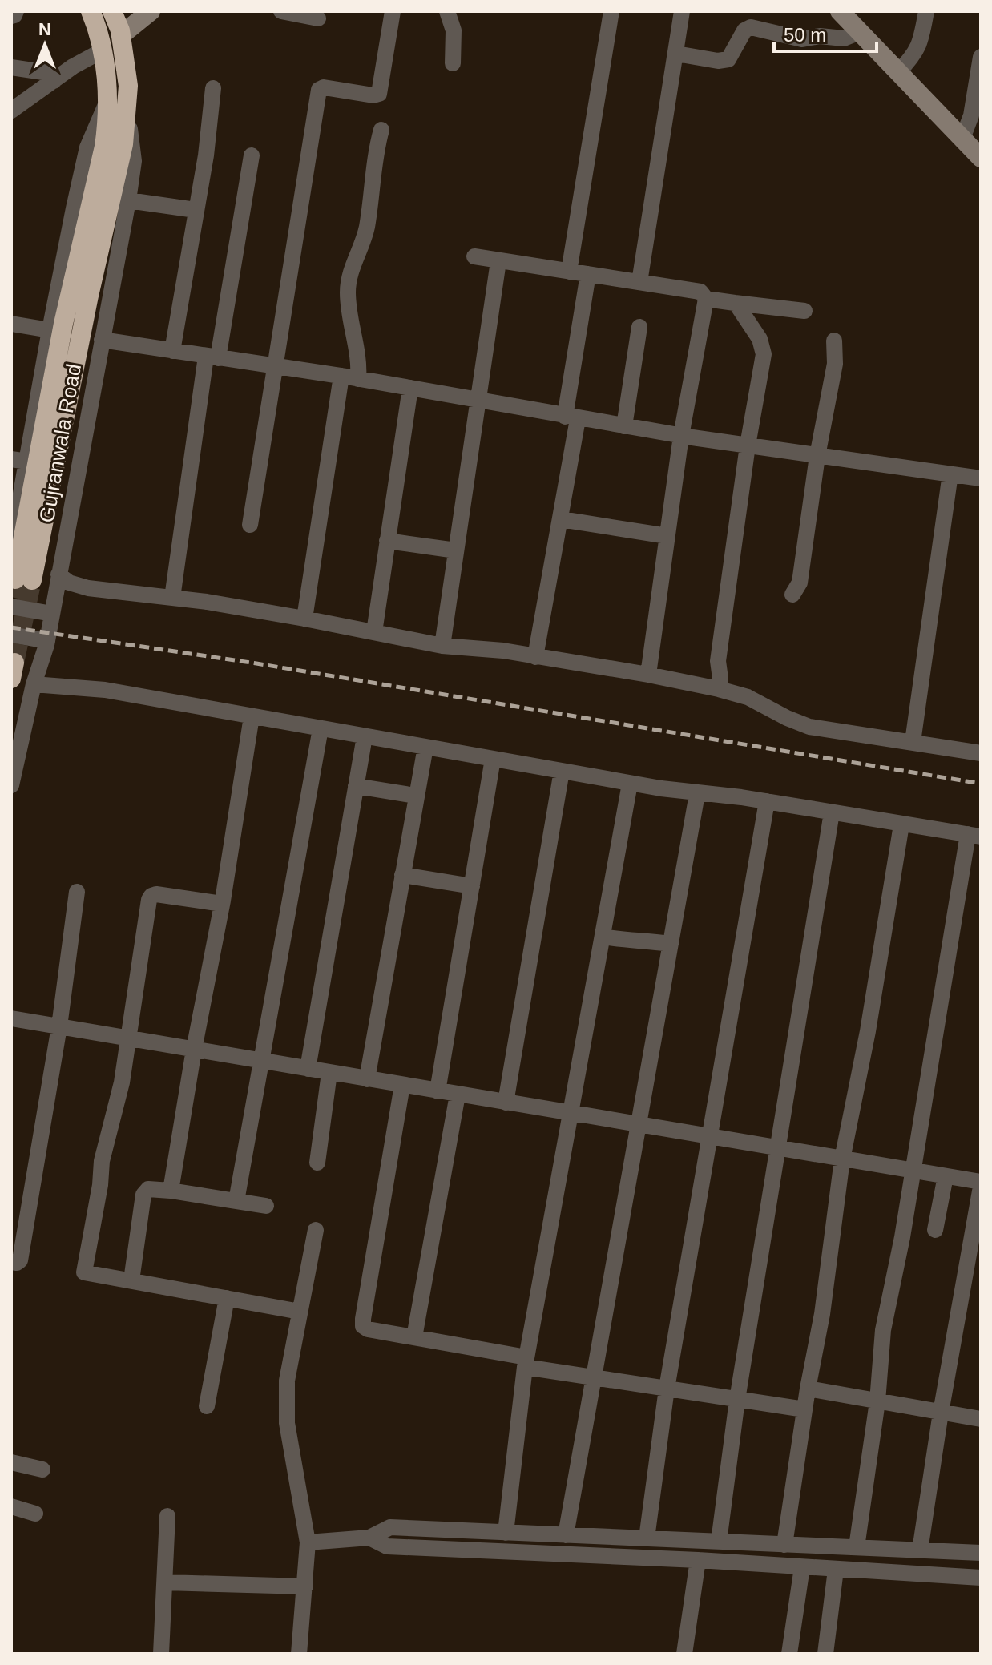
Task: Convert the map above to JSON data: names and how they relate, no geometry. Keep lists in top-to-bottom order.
{
  "streets": {
    "highway": ["Gujranwala Road"]
  },
  "scale_bar": "50 m",
  "north": "top"
}
